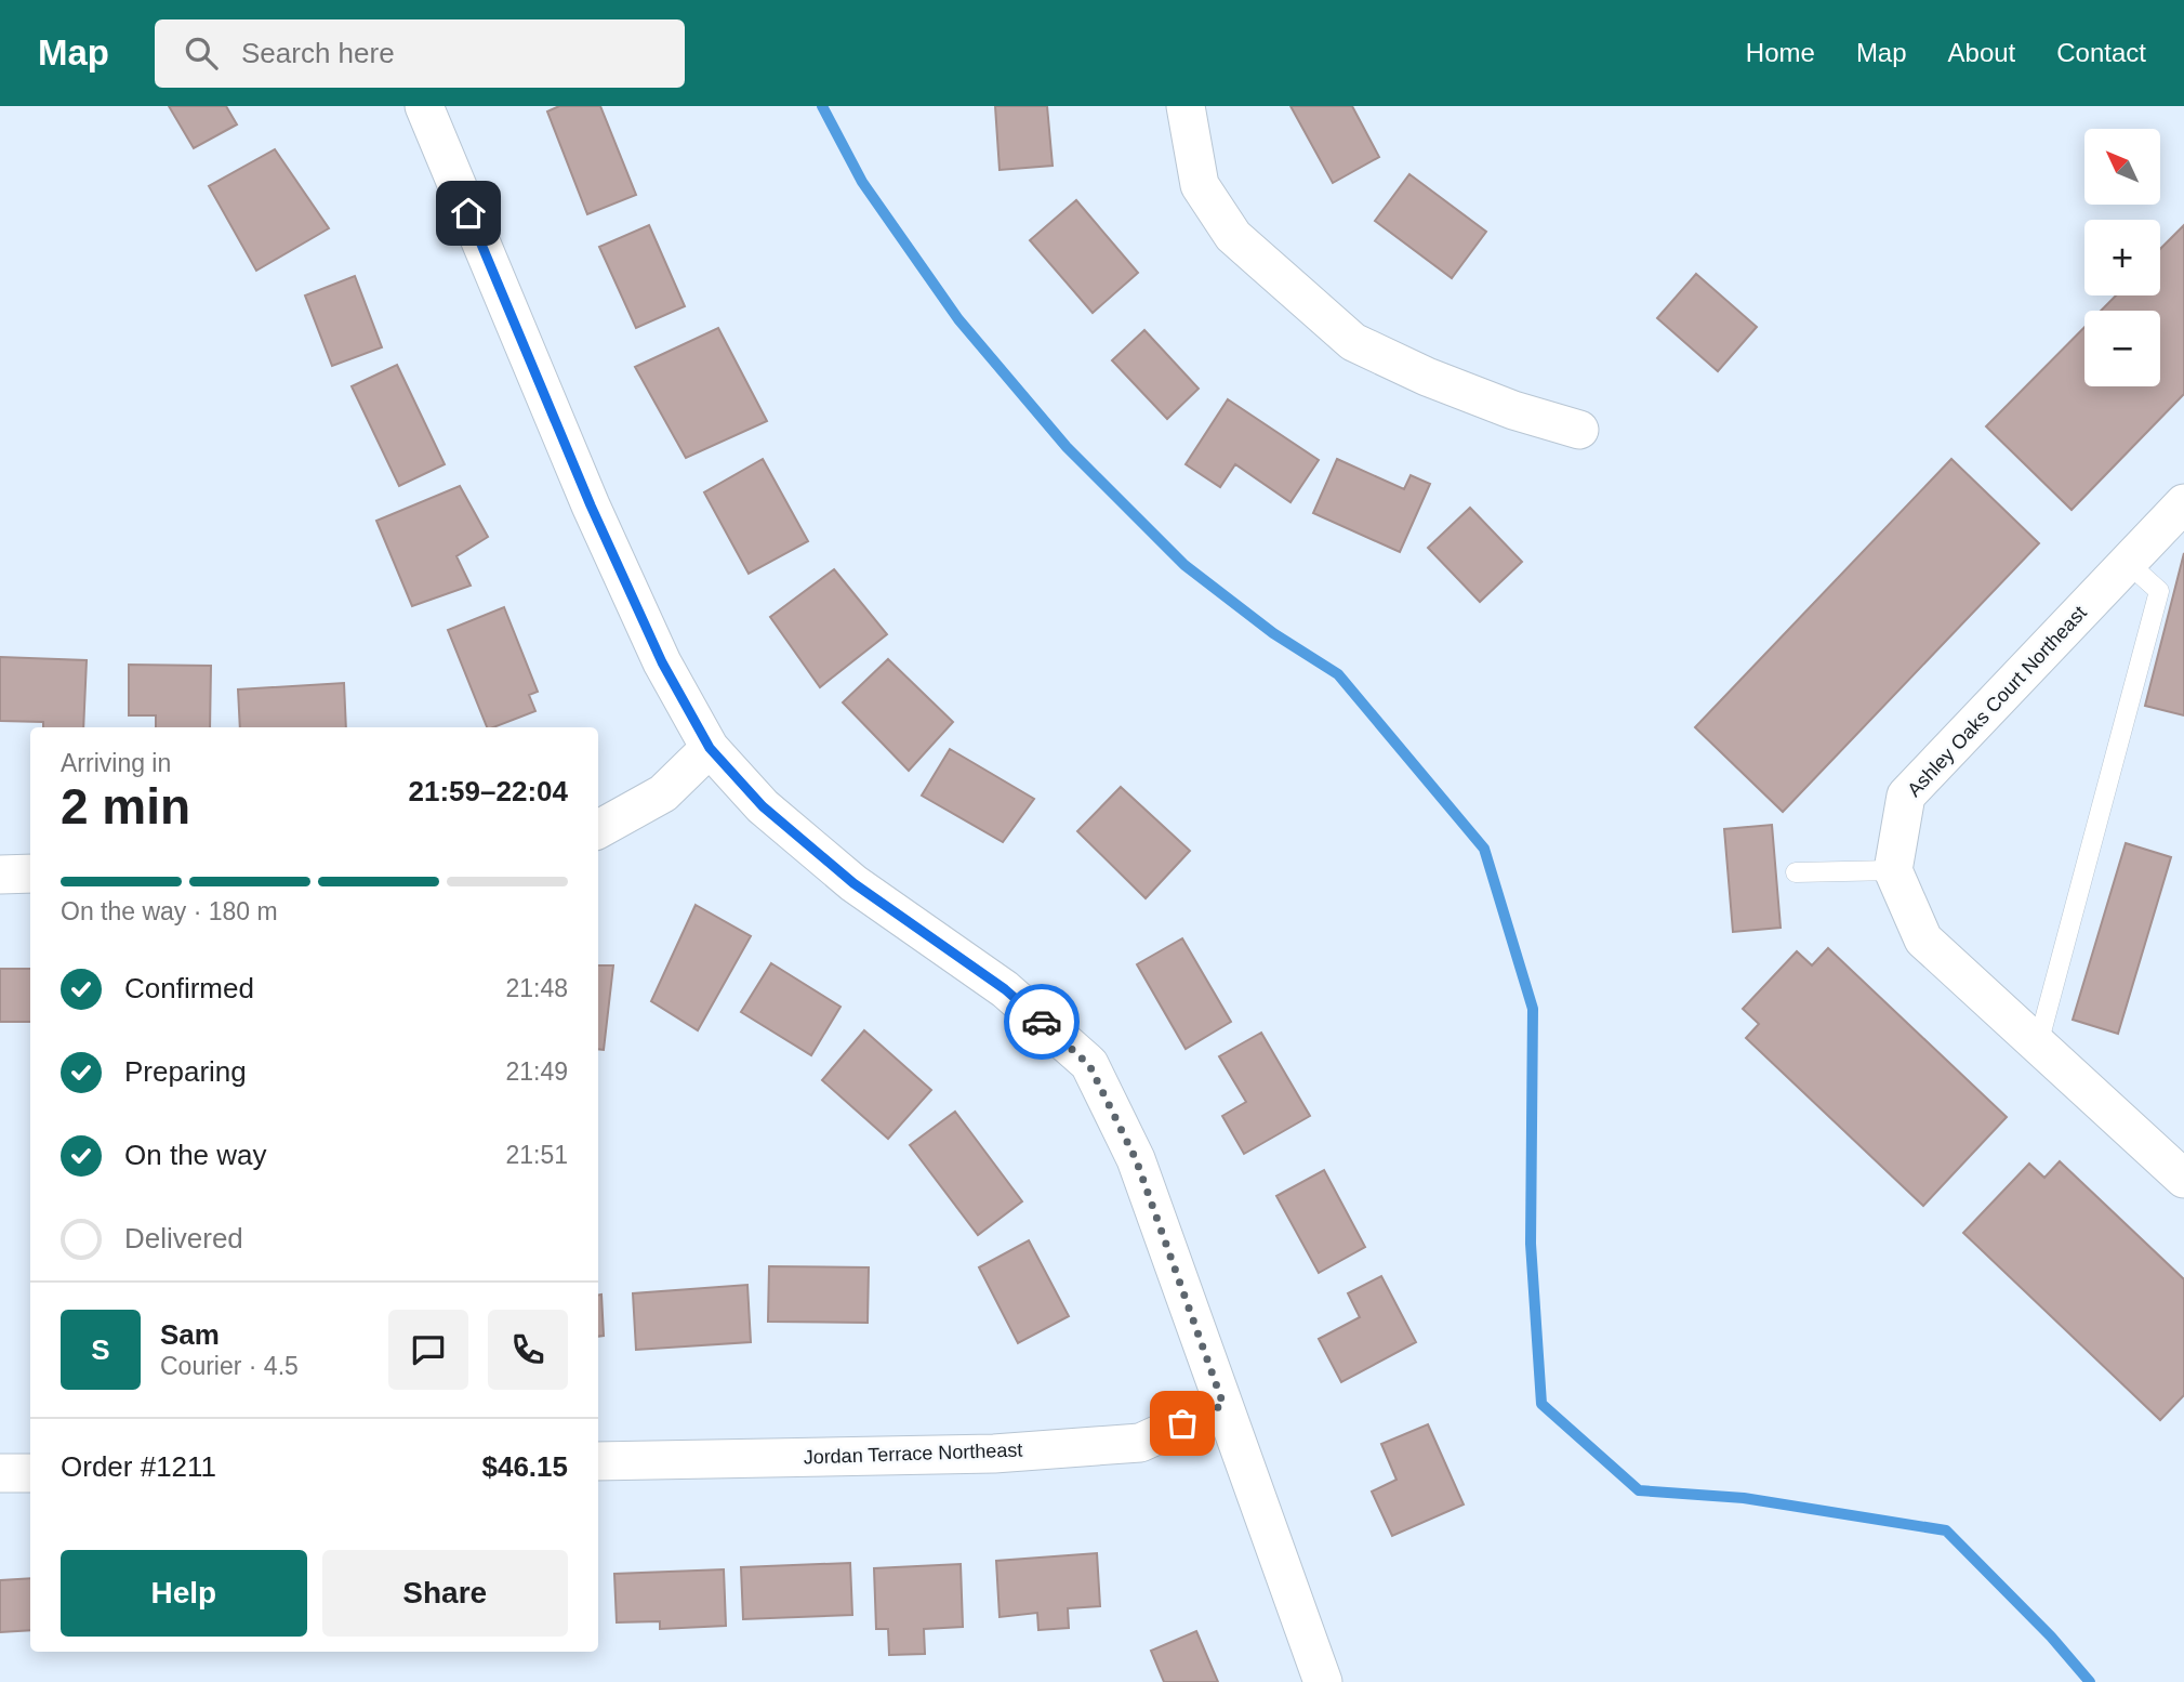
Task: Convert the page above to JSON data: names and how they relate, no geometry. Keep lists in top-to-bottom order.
{
  "streets": {
    "street": ["Ashley Oaks Court Northeast", "Jordan Terrace Northeast"]
  },
  "north": "top left",
  "page": {
    "header": "Map",
    "search": "Search here",
    "nav": [
      "Home",
      "Map",
      "About",
      "Contact"
    ],
    "map_buttons": ["+", "−"],
    "heading": ["2 min", "Arriving in", "21:59–22:04"],
    "panel": [
      "Sam",
      "Courier · 4.5",
      "Order #1211",
      "$46.15"
    ],
    "bar": "On the way · 180 m",
    "list": [
      ["Confirmed", "21:48"],
      ["Preparing", "21:49"],
      ["On the way", "21:51"],
      "Delivered"
    ],
    "round": "S",
    "buttons": ["Help", "Share"]
  }
}
